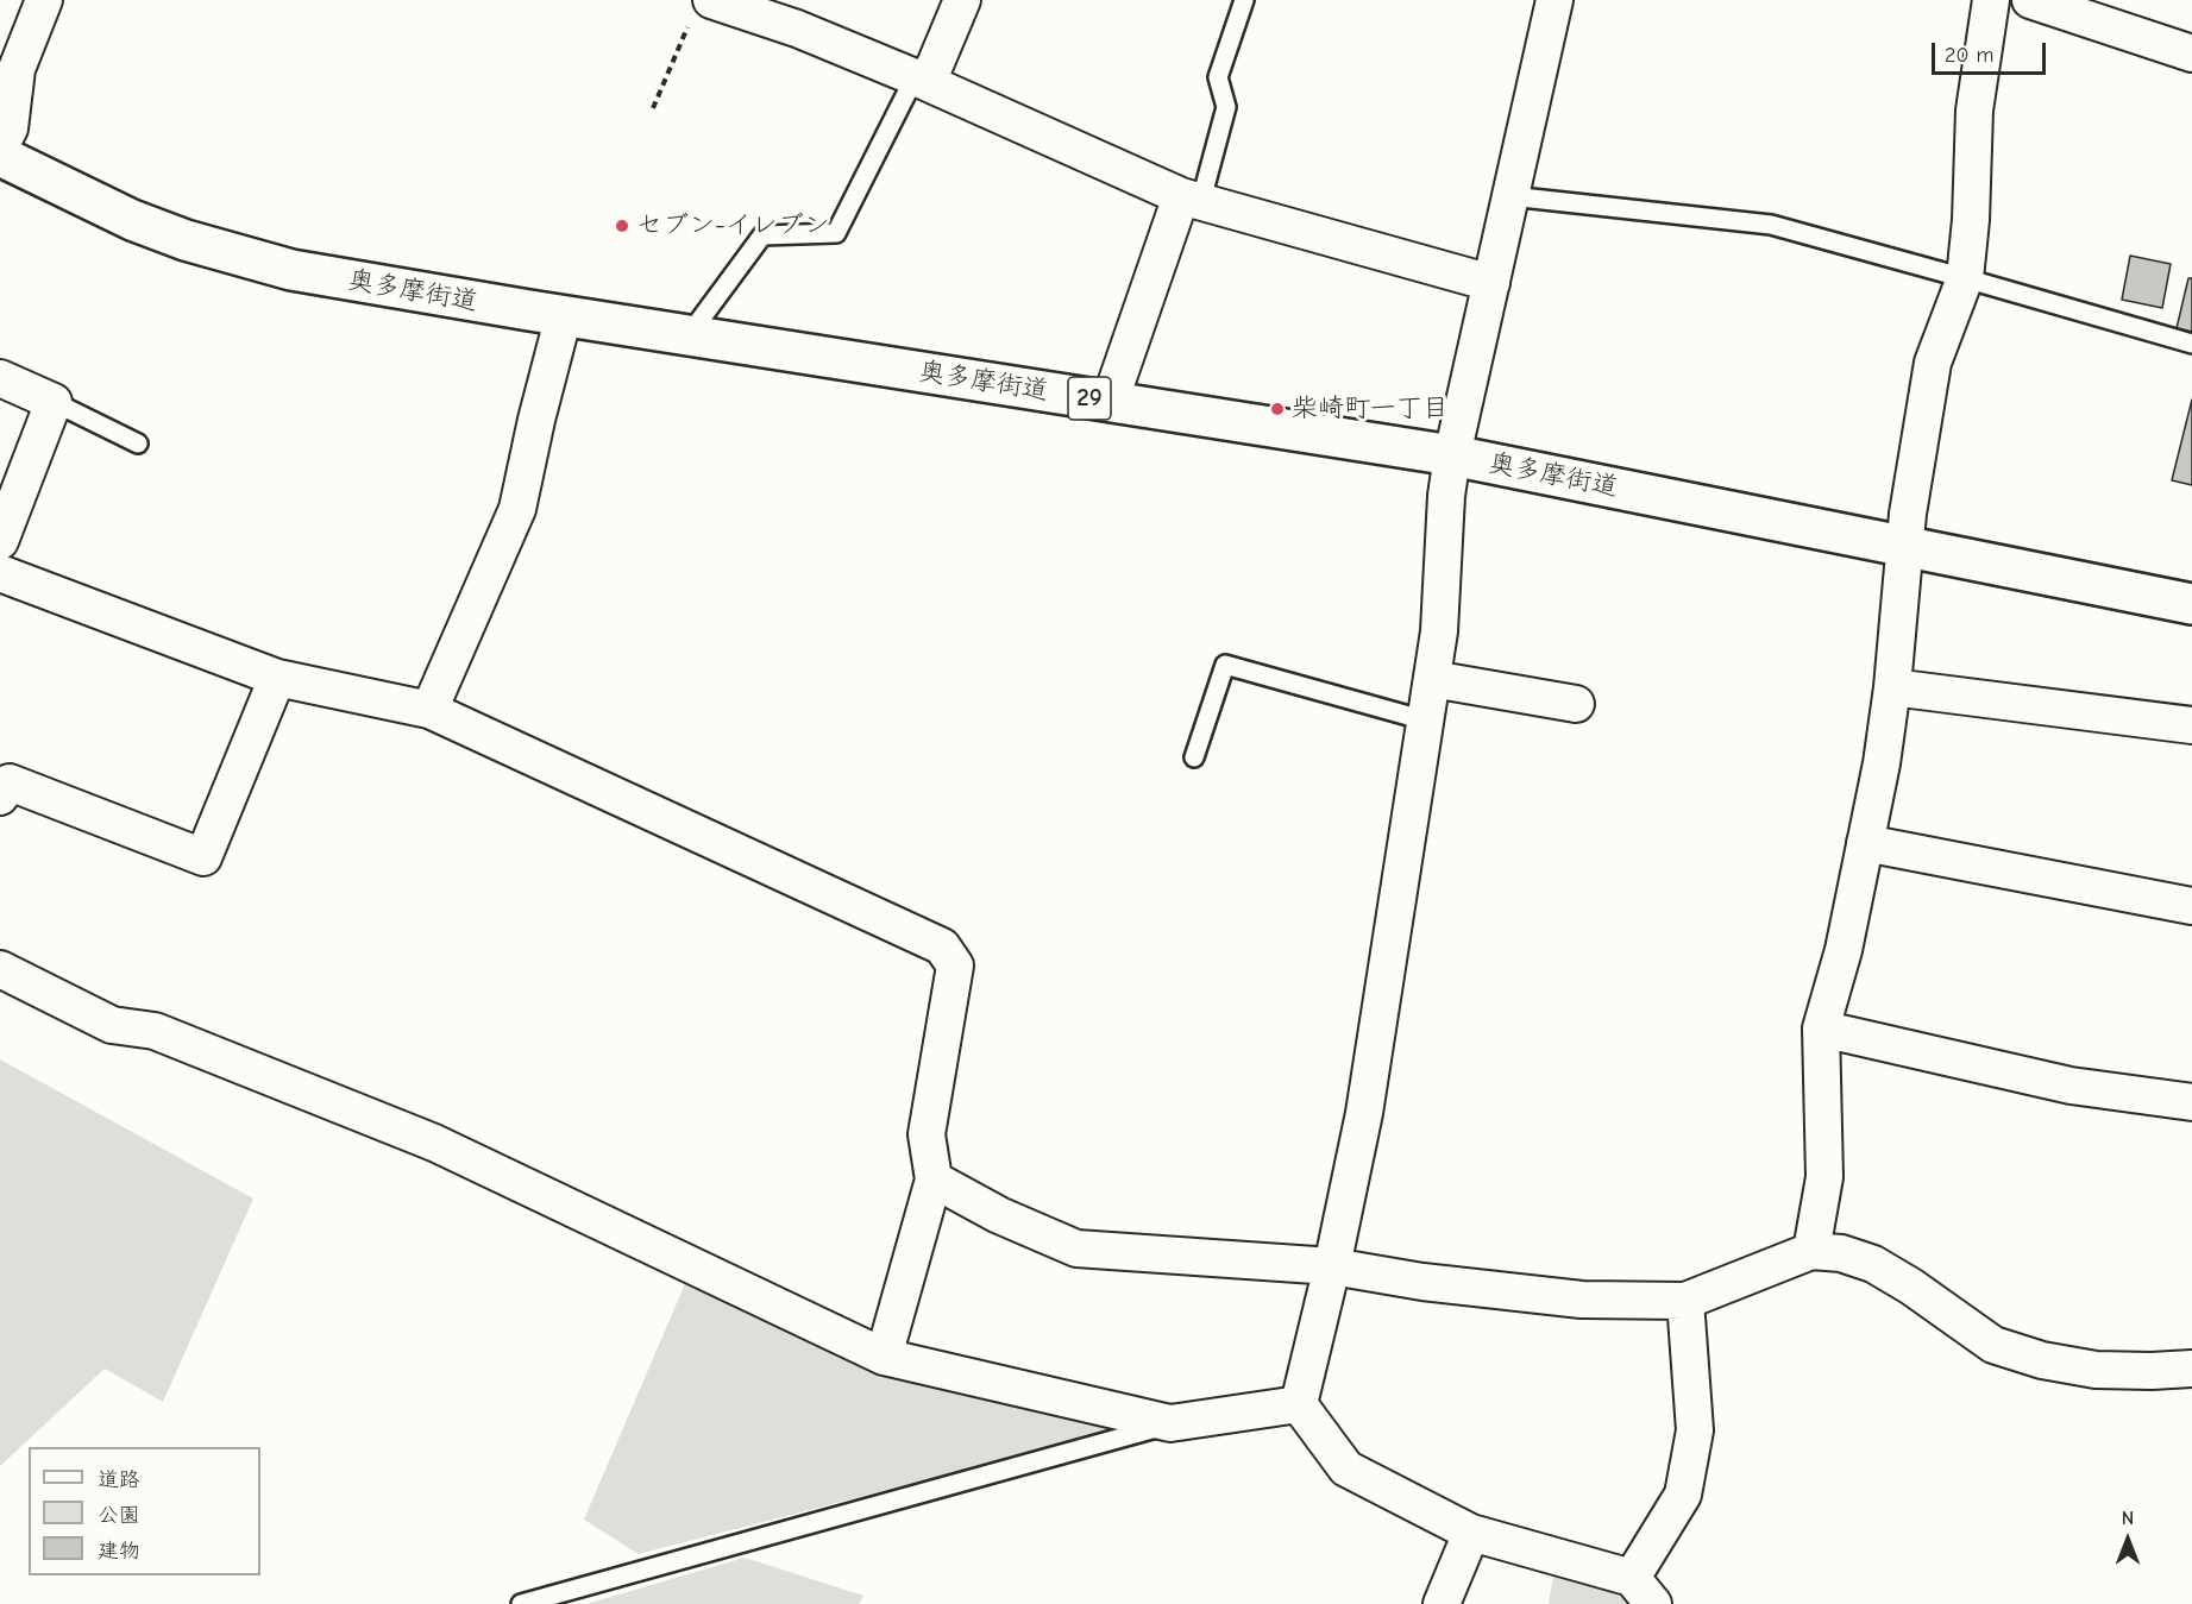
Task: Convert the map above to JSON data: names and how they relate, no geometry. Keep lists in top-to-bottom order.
{
  "streets": {
    "main road": ["奥多摩街道", "29"]
  },
  "places": ["セブン-イレブン", "柴崎町一丁目"],
  "legend": ["道路", "公園", "建物"],
  "scale_bar": "20 m",
  "north": "top"
}
